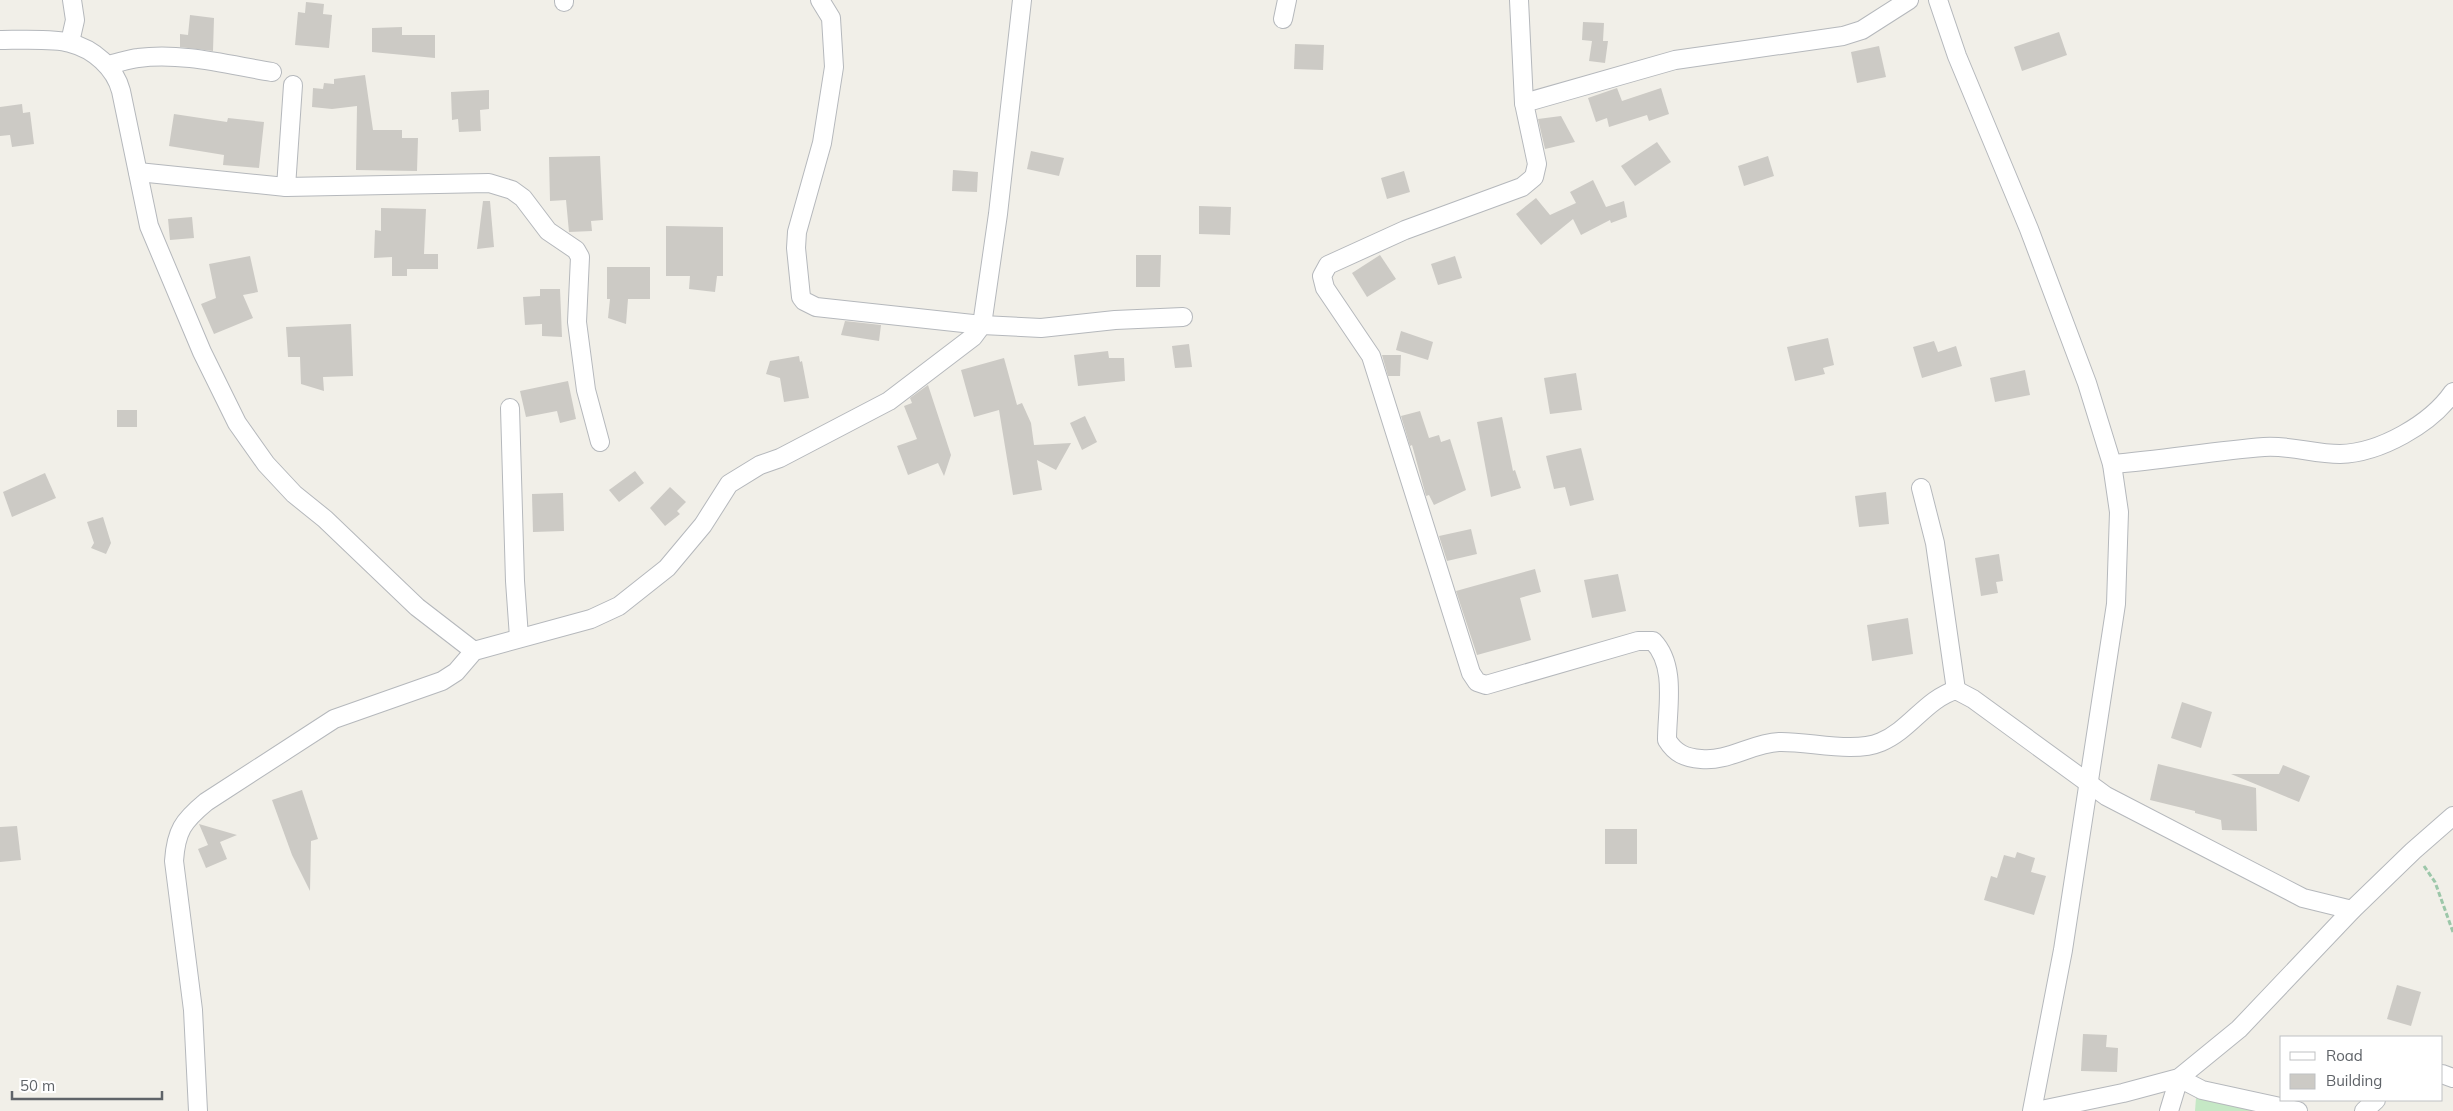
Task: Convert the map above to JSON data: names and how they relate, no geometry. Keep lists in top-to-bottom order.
{
  "legend": ["Road", "Building"],
  "scale_bar": "50 m"
}
